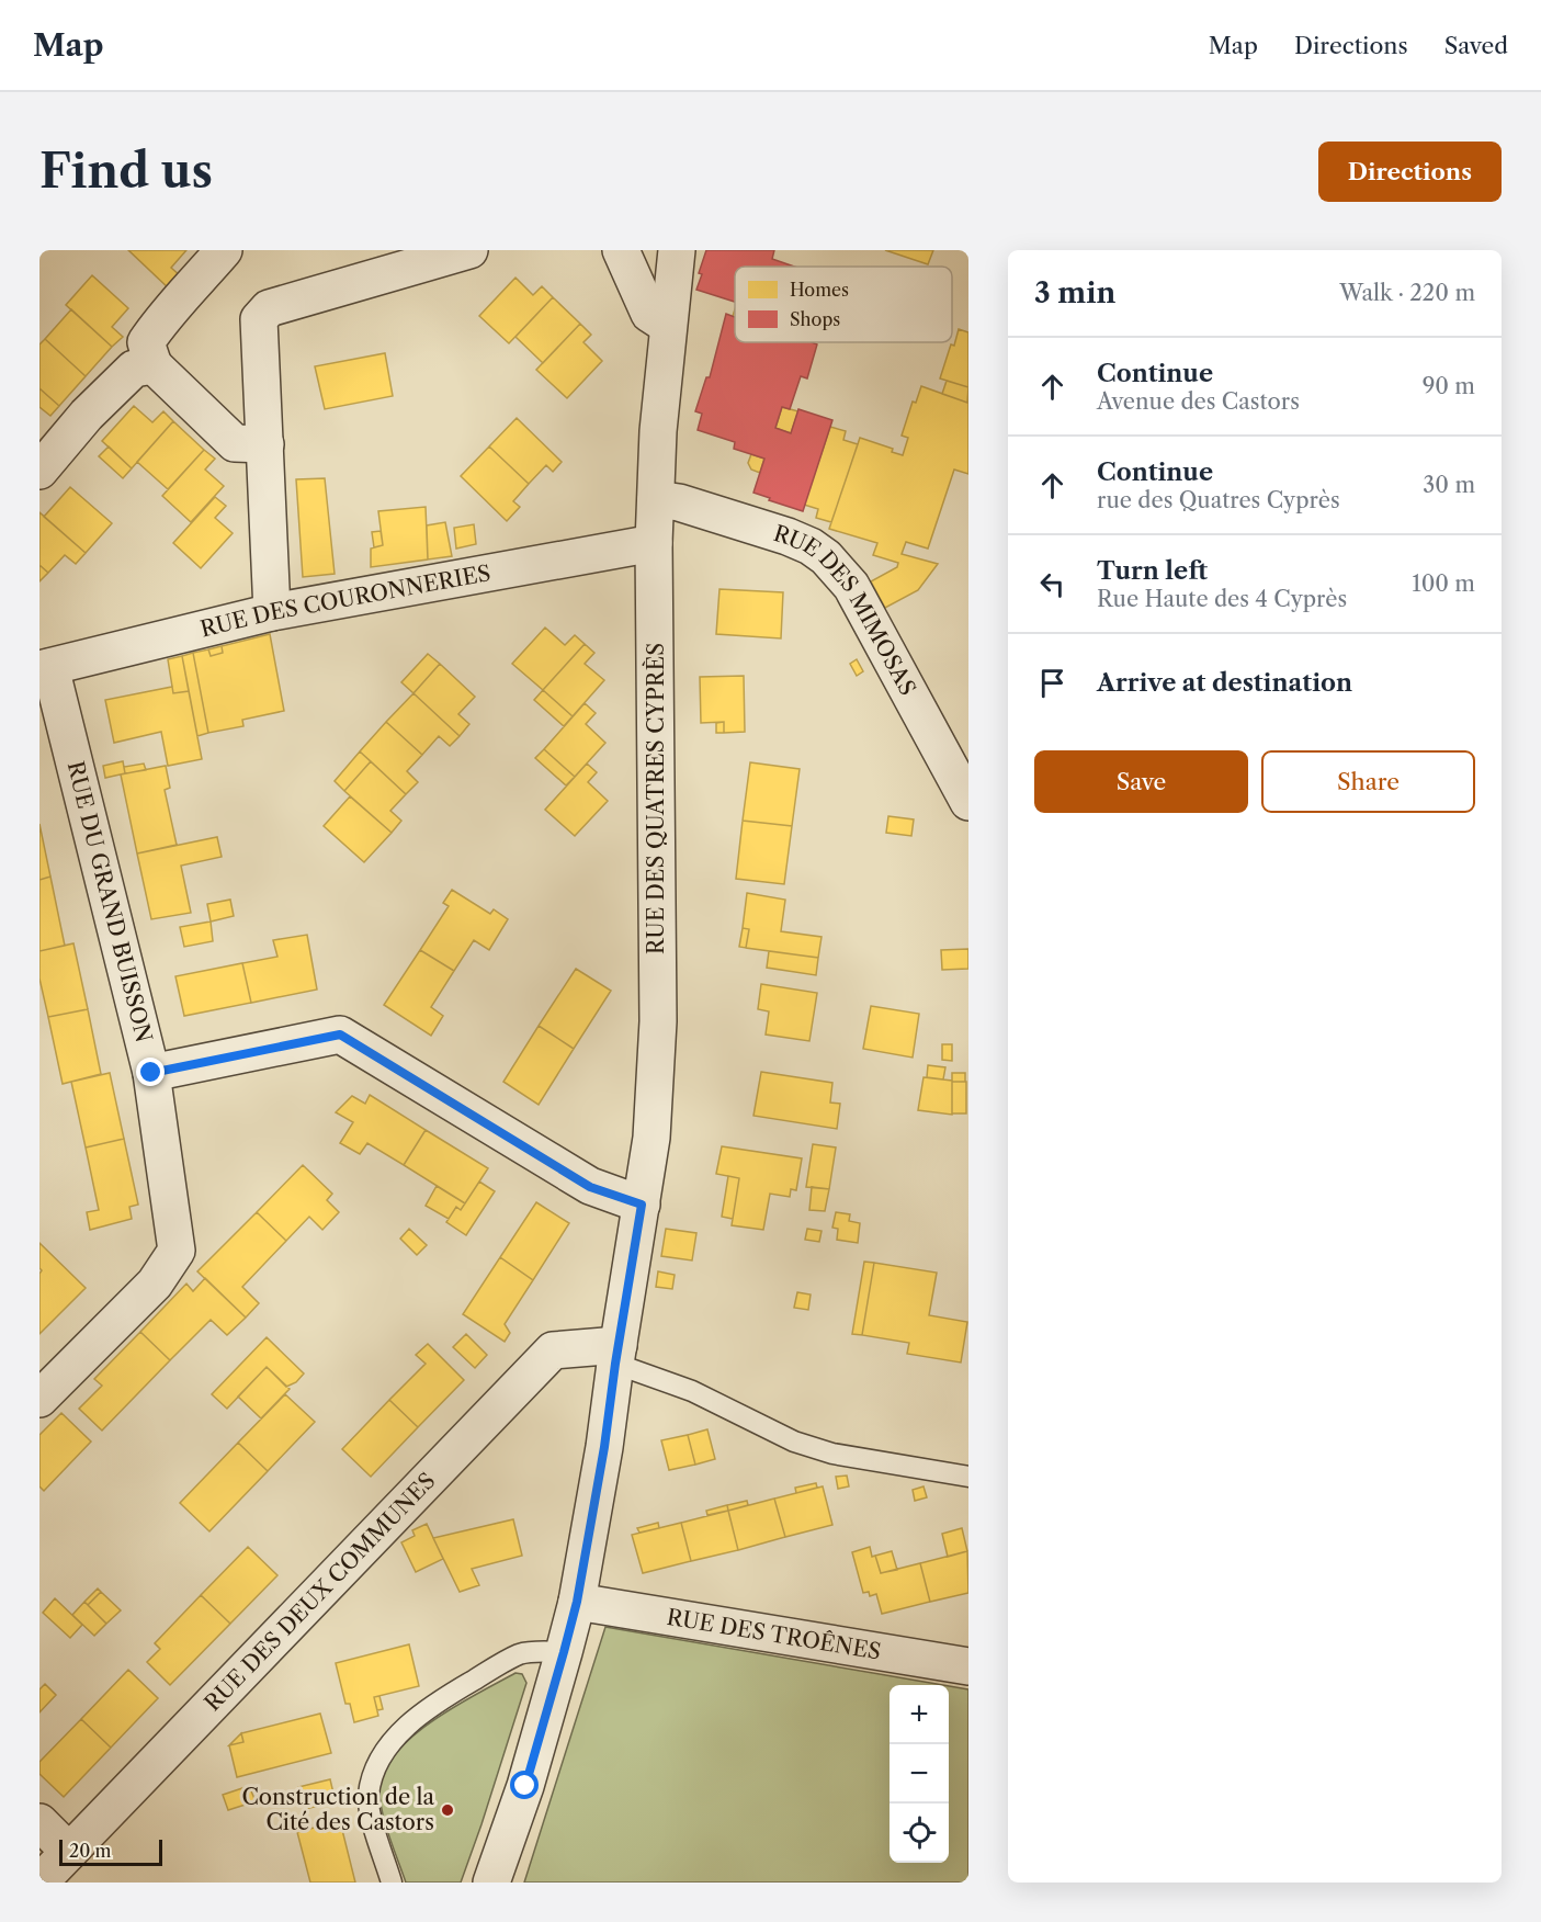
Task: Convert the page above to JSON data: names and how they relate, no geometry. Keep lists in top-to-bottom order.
{
  "streets": {
    "street": [
      "RUE DES COURONNERIES",
      "RUE DES MIMOSAS",
      "RUE DES QUATRES CYPRÈS",
      "RUE DU GRAND BUISSON",
      "RUE DES DEUX COMMUNES",
      "RUE DES TROÊNES"
    ]
  },
  "crossings": [
    ["RUE DES COURONNERIES", "RUE DES QUATRES CYPRÈS"],
    ["RUE DES COURONNERIES", "RUE DU GRAND BUISSON"],
    ["RUE DES MIMOSAS", "RUE DES QUATRES CYPRÈS"],
    ["RUE DES QUATRES CYPRÈS", "RUE DES DEUX COMMUNES"],
    ["RUE DES QUATRES CYPRÈS", "RUE DES TROÊNES"]
  ],
  "places": ["Construction de la Cité des Castors"],
  "legend": ["Homes", "Shops"],
  "scale_bar": "20 m",
  "page": {
    "header": "Map",
    "nav": ["Map", "Directions", "Saved"],
    "buttons": [
      "Directions",
      ["Save", "Share"]
    ],
    "title": "Find us",
    "heading": ["3 min", "Walk · 220 m"],
    "list": [
      ["Continue", "Avenue des Castors", "90 m"],
      ["Continue", "rue des Quatres Cyprès", "30 m"],
      ["Turn left", "Rue Haute des 4 Cyprès", "100 m"],
      "Arrive at destination"
    ],
    "map_buttons": ["+", "−"],
    "scale": "20 m"
  }
}
